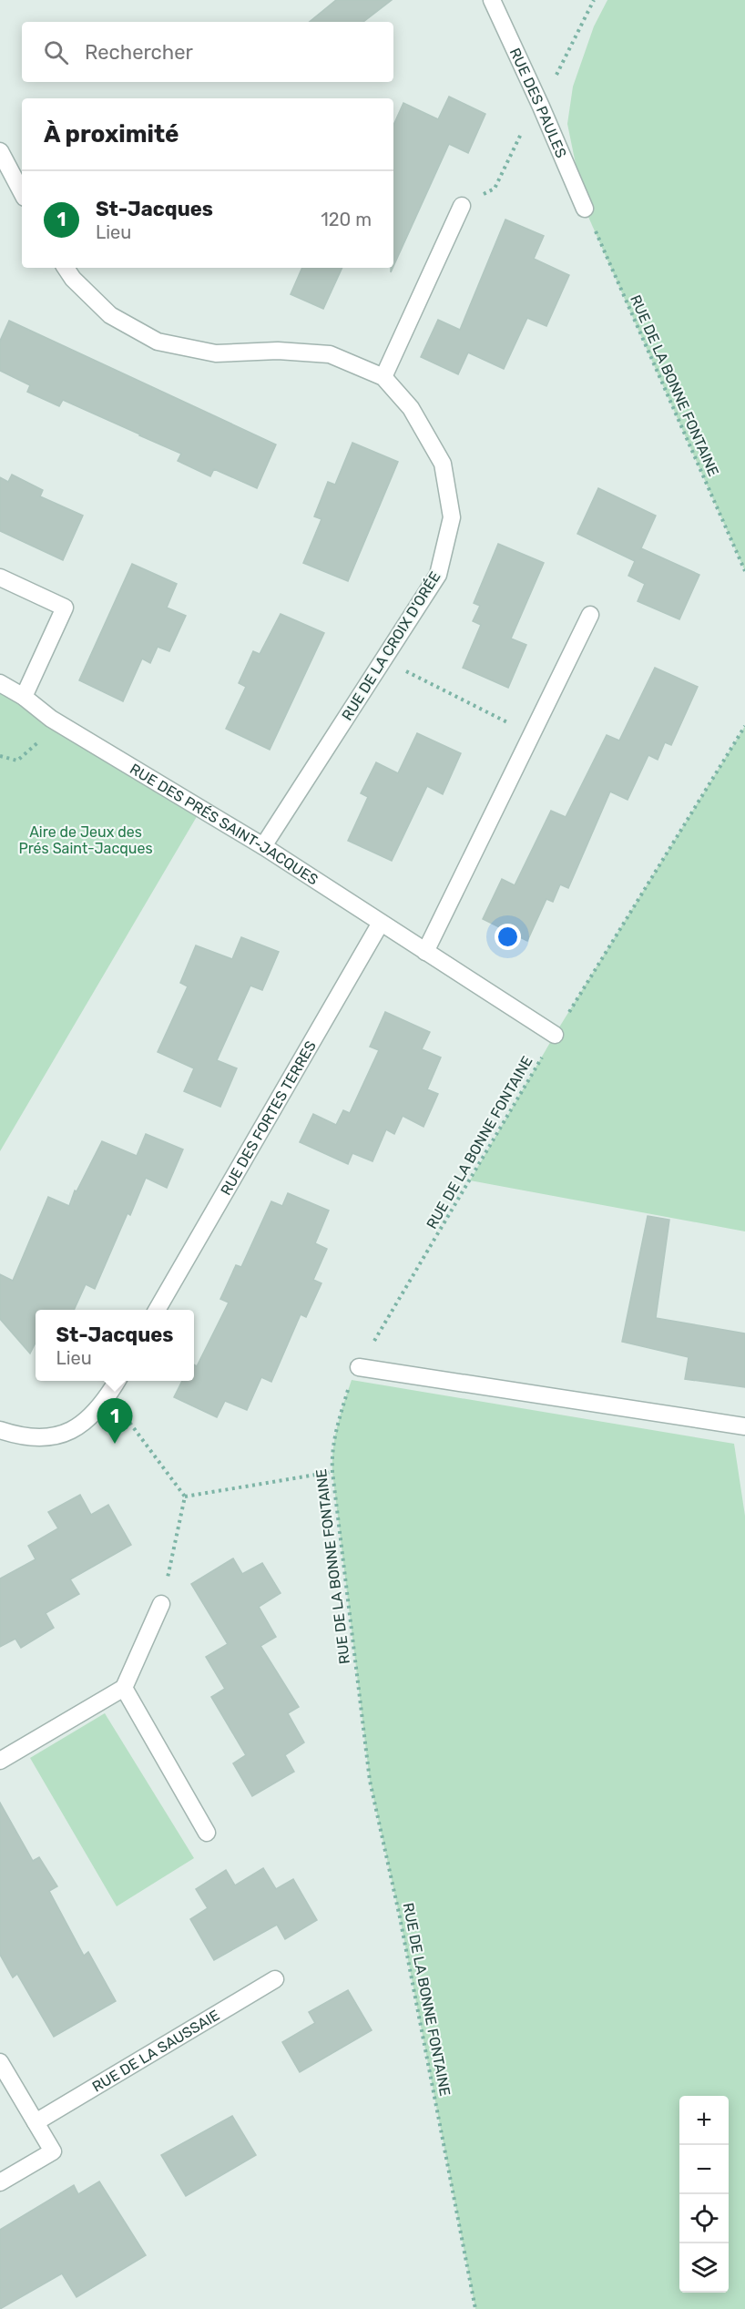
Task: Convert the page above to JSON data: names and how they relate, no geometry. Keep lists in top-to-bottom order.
{
  "streets": {
    "street": [
      "RUE DES PAULES",
      "RUE DE LA CROIX D'ORÉE",
      "RUE DES PRÉS SAINT-JACQUES",
      "RUE DES FORTES TERRES",
      "RUE DE LA SAUSSAIE"
    ],
    "path": ["RUE DE LA BONNE FONTAINE"]
  },
  "crossings": [
    ["RUE DES PAULES", "RUE DE LA BONNE FONTAINE"],
    ["RUE DE LA BONNE FONTAINE", "RUE DES PRÉS SAINT-JACQUES"],
    ["RUE DE LA CROIX D'ORÉE", "RUE DES PRÉS SAINT-JACQUES"],
    ["RUE DES PRÉS SAINT-JACQUES", "RUE DES FORTES TERRES"]
  ],
  "parks": ["Aire de Jeux des Prés Saint-Jacques"],
  "page": {
    "search": "Rechercher",
    "heading": "À proximité",
    "list": [
      {
        "mark": "1",
        "name": "St-Jacques",
        "note": "Lieu",
        "value": "120 m"
      }
    ],
    "popup": ["St-Jacques", "Lieu"],
    "pins": "1",
    "map_buttons": ["+", "−"]
  }
}
